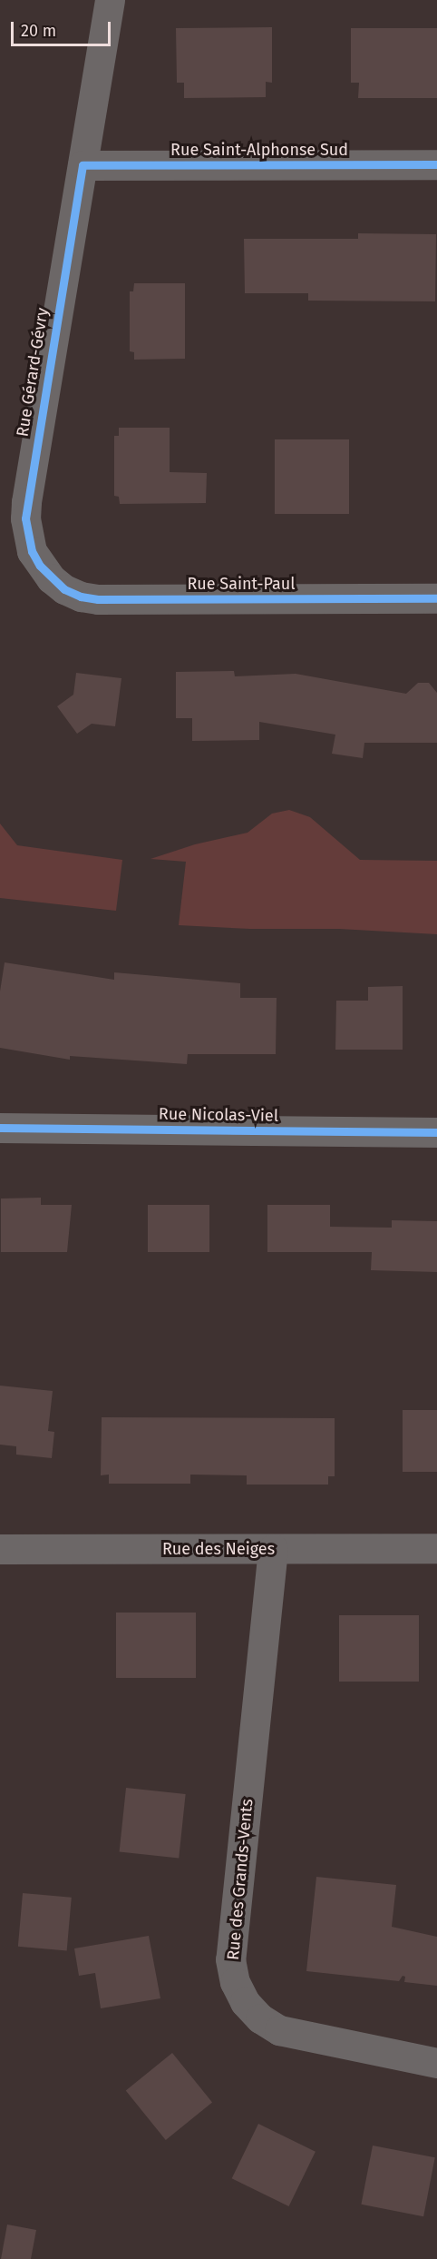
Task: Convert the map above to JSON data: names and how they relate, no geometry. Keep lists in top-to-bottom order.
{
  "streets": {
    "street": [
      "Rue Saint-Alphonse Sud",
      "Rue Gérard-Gévry",
      "Rue Saint-Paul",
      "Rue Nicolas-Viel",
      "Rue des Neiges",
      "Rue des Grands-Vents"
    ]
  },
  "crossings": [
    ["Rue Saint-Alphonse Sud", "Rue Gérard-Gévry"],
    ["Rue Gérard-Gévry", "Rue Saint-Paul"],
    ["Rue des Neiges", "Rue des Grands-Vents"]
  ],
  "scale_bar": "20 m"
}
